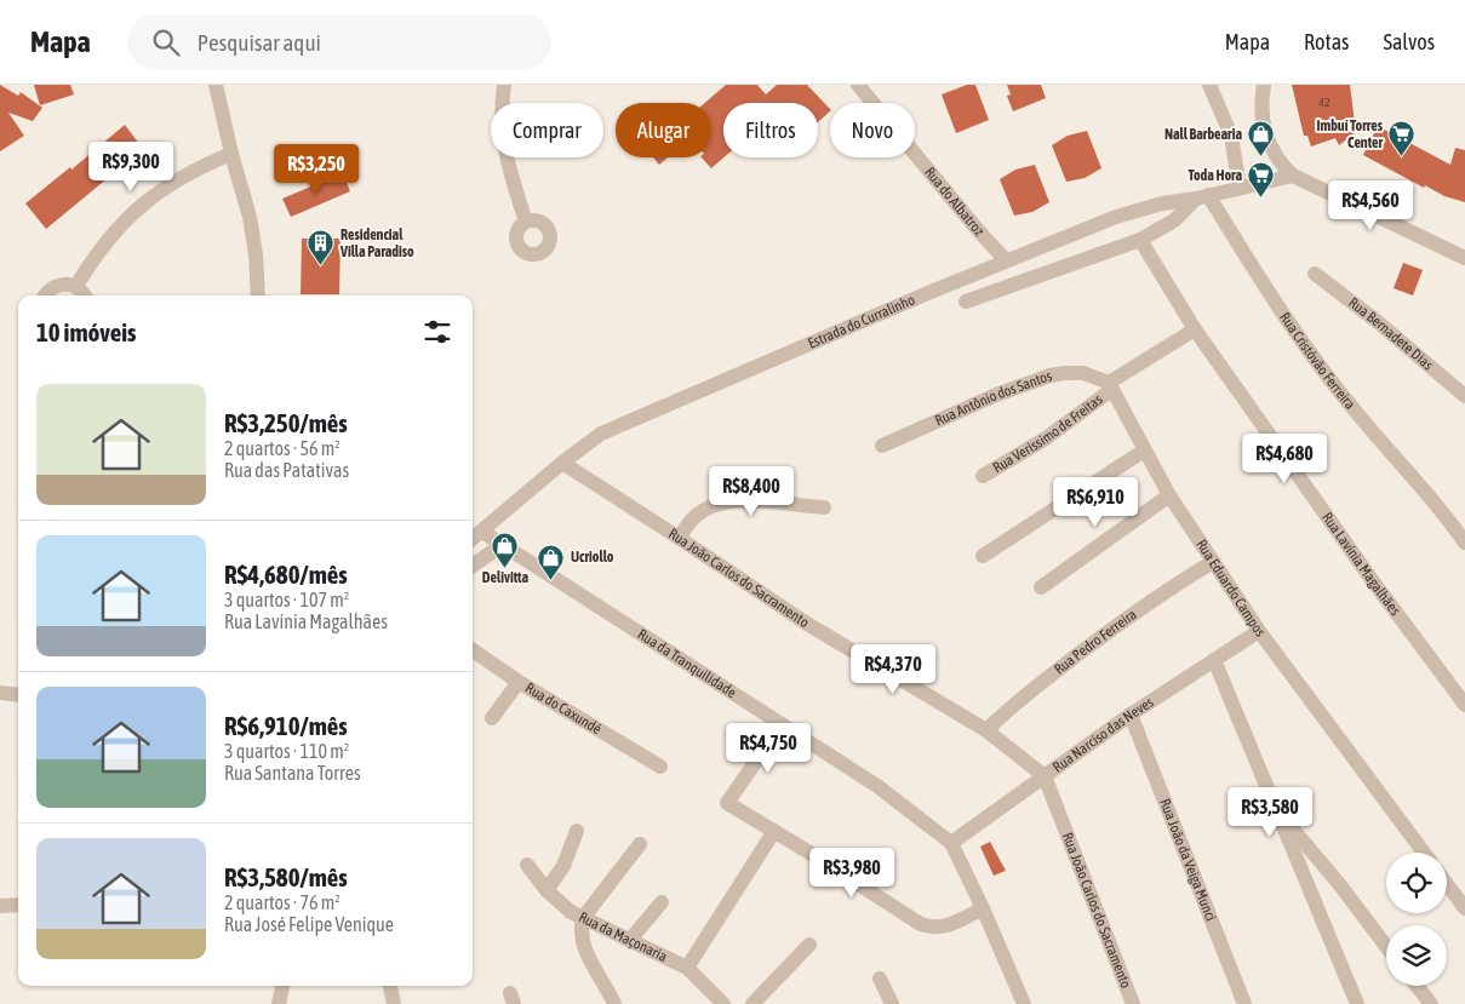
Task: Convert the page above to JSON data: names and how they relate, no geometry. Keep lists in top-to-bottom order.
{
  "streets": {
    "street": [
      "Rua do Albatroz",
      "Estrada do Curralinho",
      "Rua Bernadete Dias",
      "Rua Cristóvão Ferreira",
      "Rua Antônio dos Santos",
      "Rua Verissimo de Freitas",
      "Rua Lavínia Magalhães",
      "Rua João Carlos do Sacramento",
      "Rua Eduardo Campos",
      "Rua Pedro Ferreira",
      "Rua da Tranquilidade",
      "Rua do Caxundé",
      "Rua Narciso das Neves",
      "Rua João da Veiga Munci",
      "Rua da Maçonaria"
    ]
  },
  "crossings": [
    ["Rua do Albatroz", "Estrada do Curralinho"],
    ["Estrada do Curralinho", "Rua Cristóvão Ferreira"],
    ["Estrada do Curralinho", "Rua João Carlos do Sacramento"],
    ["Estrada do Curralinho", "Rua da Tranquilidade"],
    ["Rua Antônio dos Santos", "Rua Verissimo de Freitas"],
    ["Rua Antônio dos Santos", "Rua Eduardo Campos"],
    ["Rua Verissimo de Freitas", "Rua Eduardo Campos"],
    ["Rua João Carlos do Sacramento", "Rua Pedro Ferreira"],
    ["Rua João Carlos do Sacramento", "Rua Narciso das Neves"],
    ["Rua Eduardo Campos", "Rua Pedro Ferreira"],
    ["Rua Eduardo Campos", "Rua Narciso das Neves"],
    ["Rua da Tranquilidade", "Rua Narciso das Neves"],
    ["Rua Narciso das Neves", "Rua João da Veiga Munci"]
  ],
  "places": {
    "shop": ["Nall Barbearia", "Delivitta", "Ucriollo"],
    "supermarket": ["Imbuí Torres Center", "Toda Hora"],
    "building": ["Residencial Villa Paradiso"]
  },
  "house_numbers": ["42"],
  "page": {
    "header": "Mapa",
    "search": "Pesquisar aqui",
    "nav": ["Mapa", "Rotas", "Salvos"],
    "chip": [
      "Comprar",
      "Alugar",
      "Filtros",
      "Novo"
    ],
    "price": [
      "R$9,300",
      "R$3,250",
      "R$4,560",
      "R$4,680",
      "R$8,400",
      "R$6,910",
      "R$4,370",
      "R$4,750",
      "R$3,580",
      "R$3,980"
    ],
    "heading": "10 imóveis",
    "list": [
      {
        "name": "R$3,250/mês",
        "note": "2 quartos · 56 m² · Rua das Patativas"
      },
      {
        "name": "R$4,680/mês",
        "note": "3 quartos · 107 m² · Rua Lavínia Magalhães"
      },
      {
        "name": "R$6,910/mês",
        "note": "3 quartos · 110 m² · Rua Santana Torres"
      },
      {
        "name": "R$3,580/mês",
        "note": "2 quartos · 76 m² · Rua José Felipe Venique"
      }
    ]
  }
}
